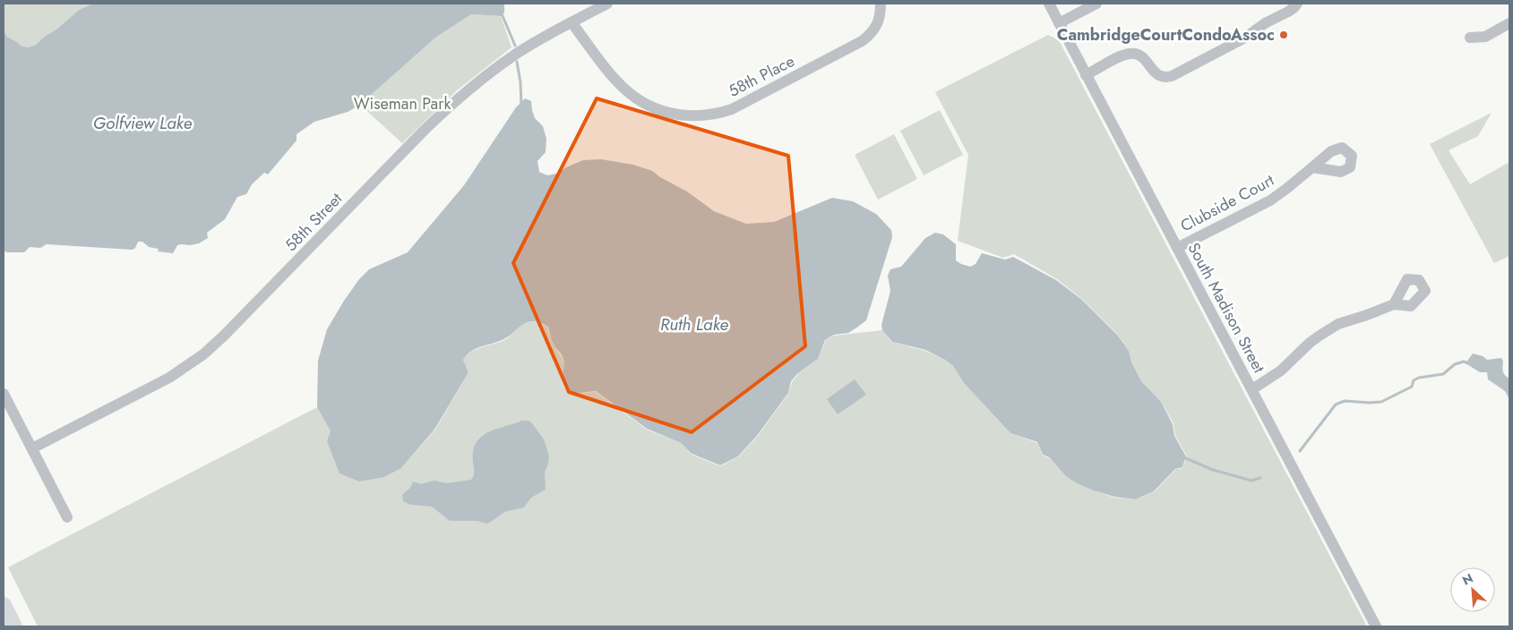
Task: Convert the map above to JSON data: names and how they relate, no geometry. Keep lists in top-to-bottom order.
{
  "streets": {
    "street": [
      "58th Place",
      "Clubside Court",
      "58th Street",
      "South Madison Street"
    ]
  },
  "crossings": [
    ["58th Place", "58th Street"],
    ["Clubside Court", "South Madison Street"]
  ],
  "water": ["Golfview Lake", "Ruth Lake"],
  "parks": ["Wiseman Park"],
  "places": ["CambridgeCourtCondoAssoc"],
  "north": "top left"
}
